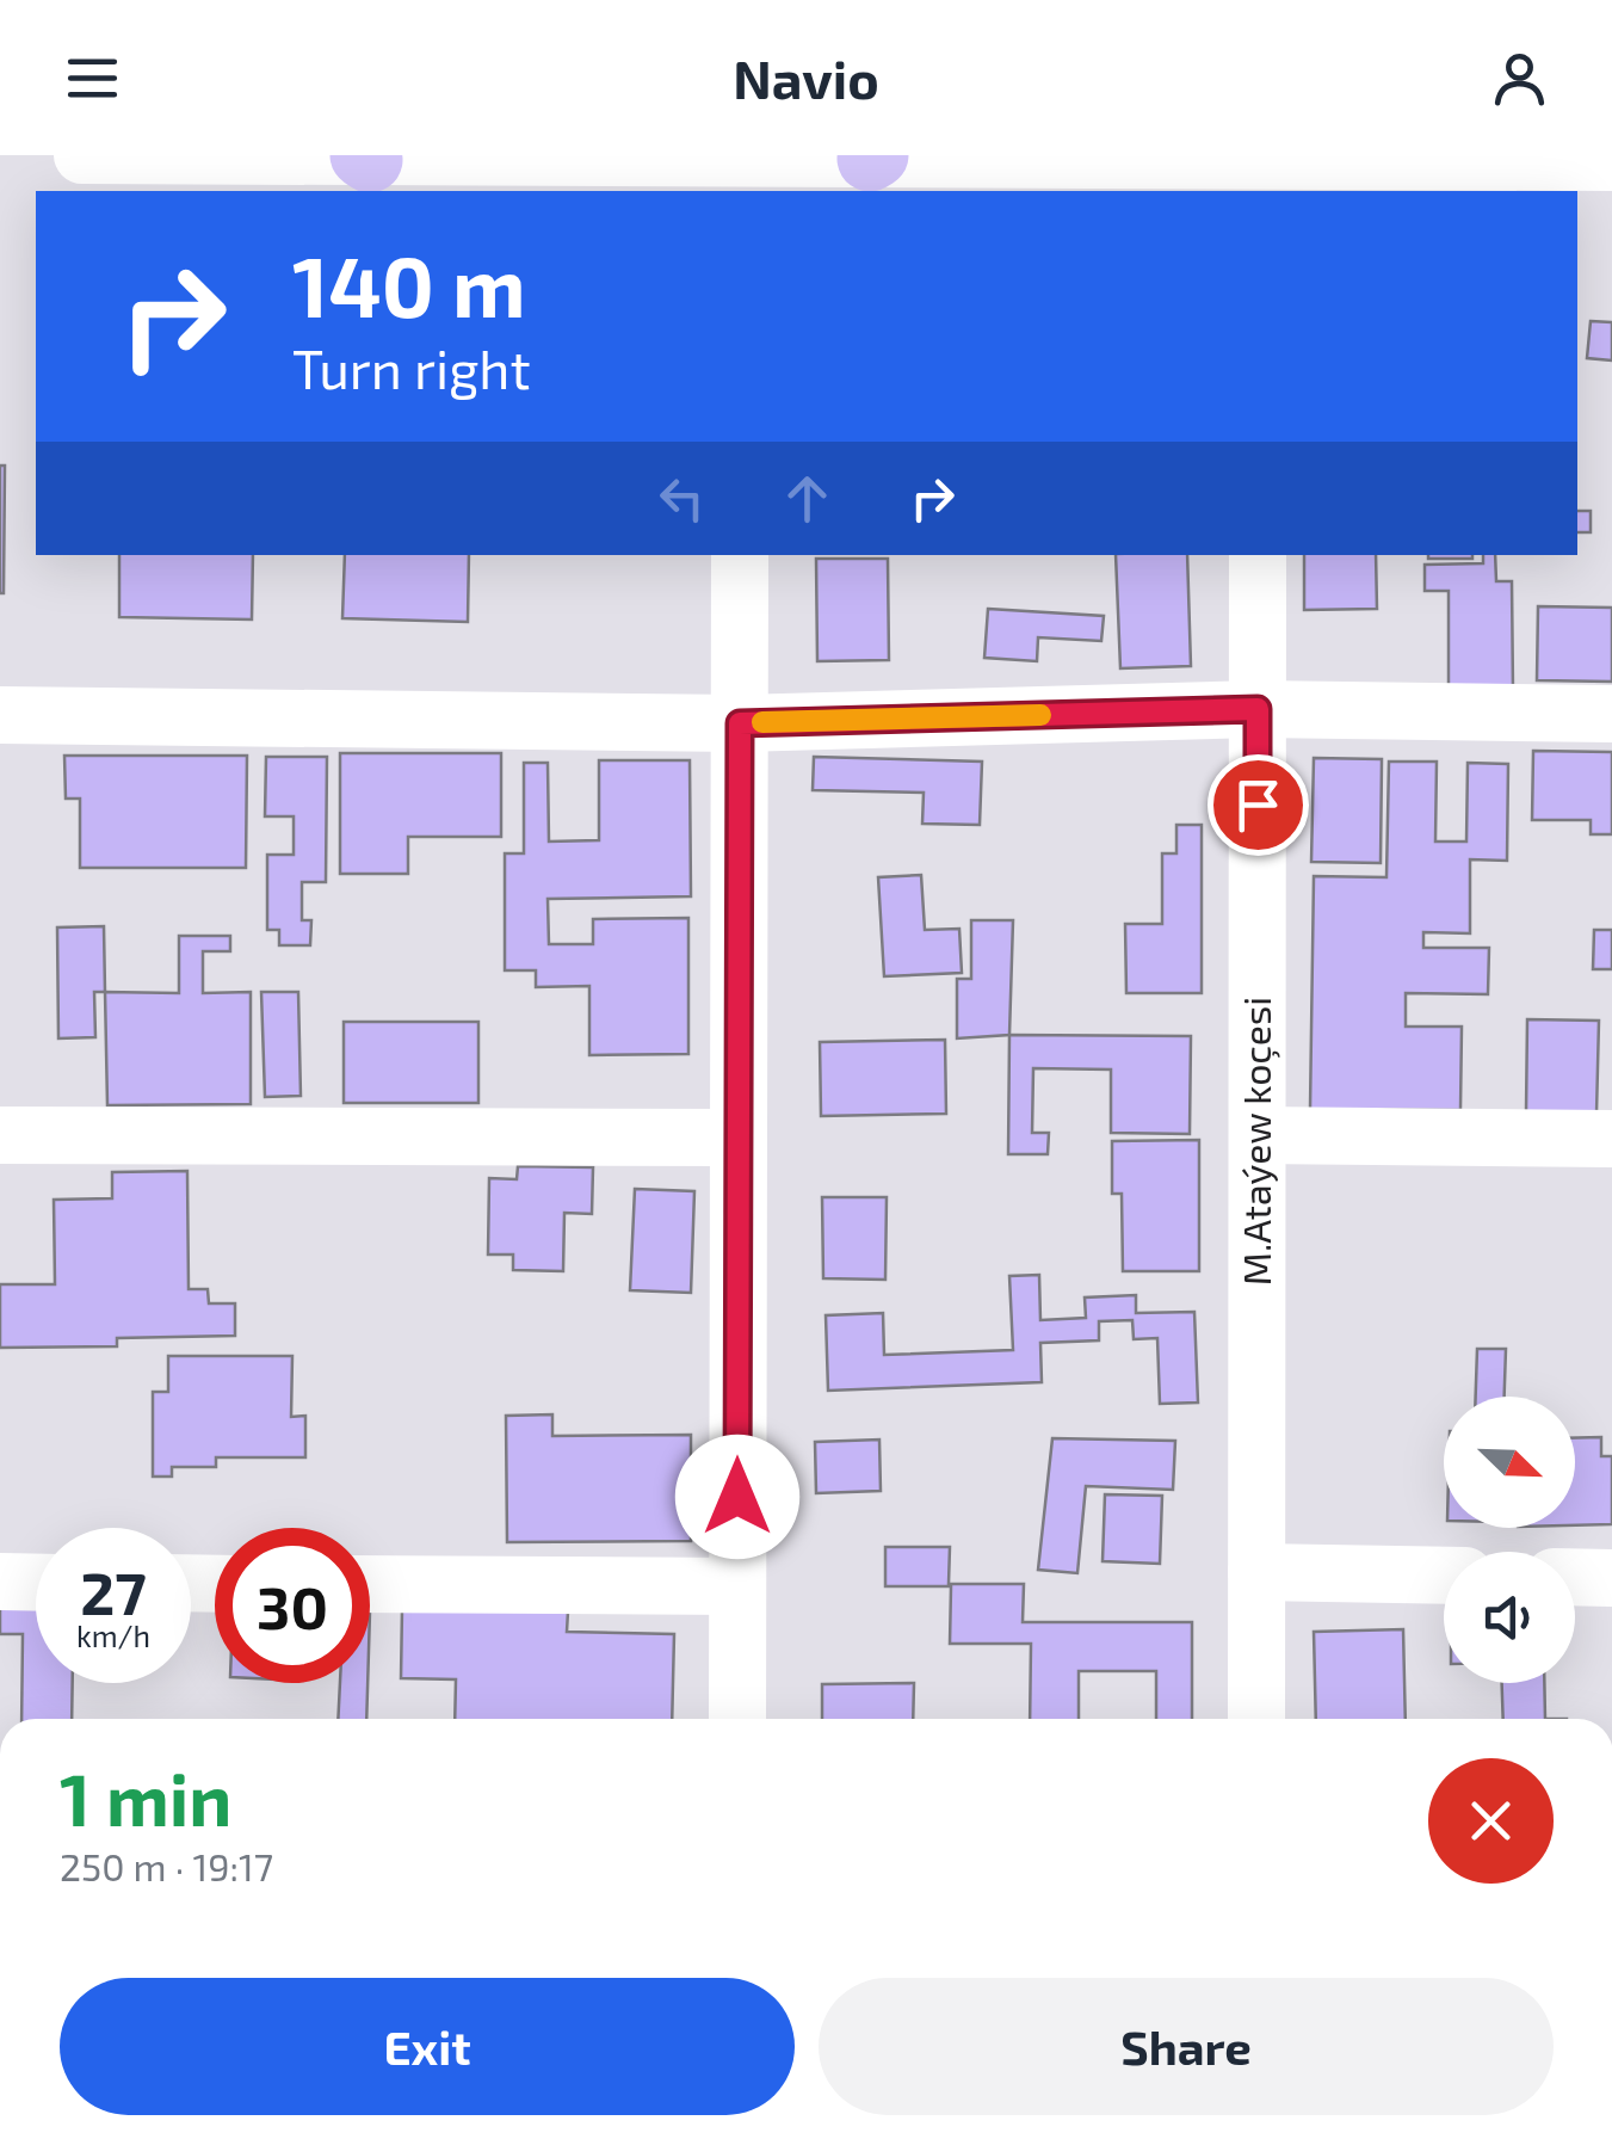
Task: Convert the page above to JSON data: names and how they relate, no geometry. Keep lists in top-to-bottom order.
{
  "streets": {
    "street": ["M.Ataýew koçesi"]
  },
  "north": "bottom right",
  "page": {
    "header": "Navio",
    "turn": ["140 m", "Turn right"],
    "speed": "27 km/h",
    "limit": "30",
    "heading": ["1 min", "250 m · 19:17"],
    "buttons": ["Exit", "Share"]
  }
}
